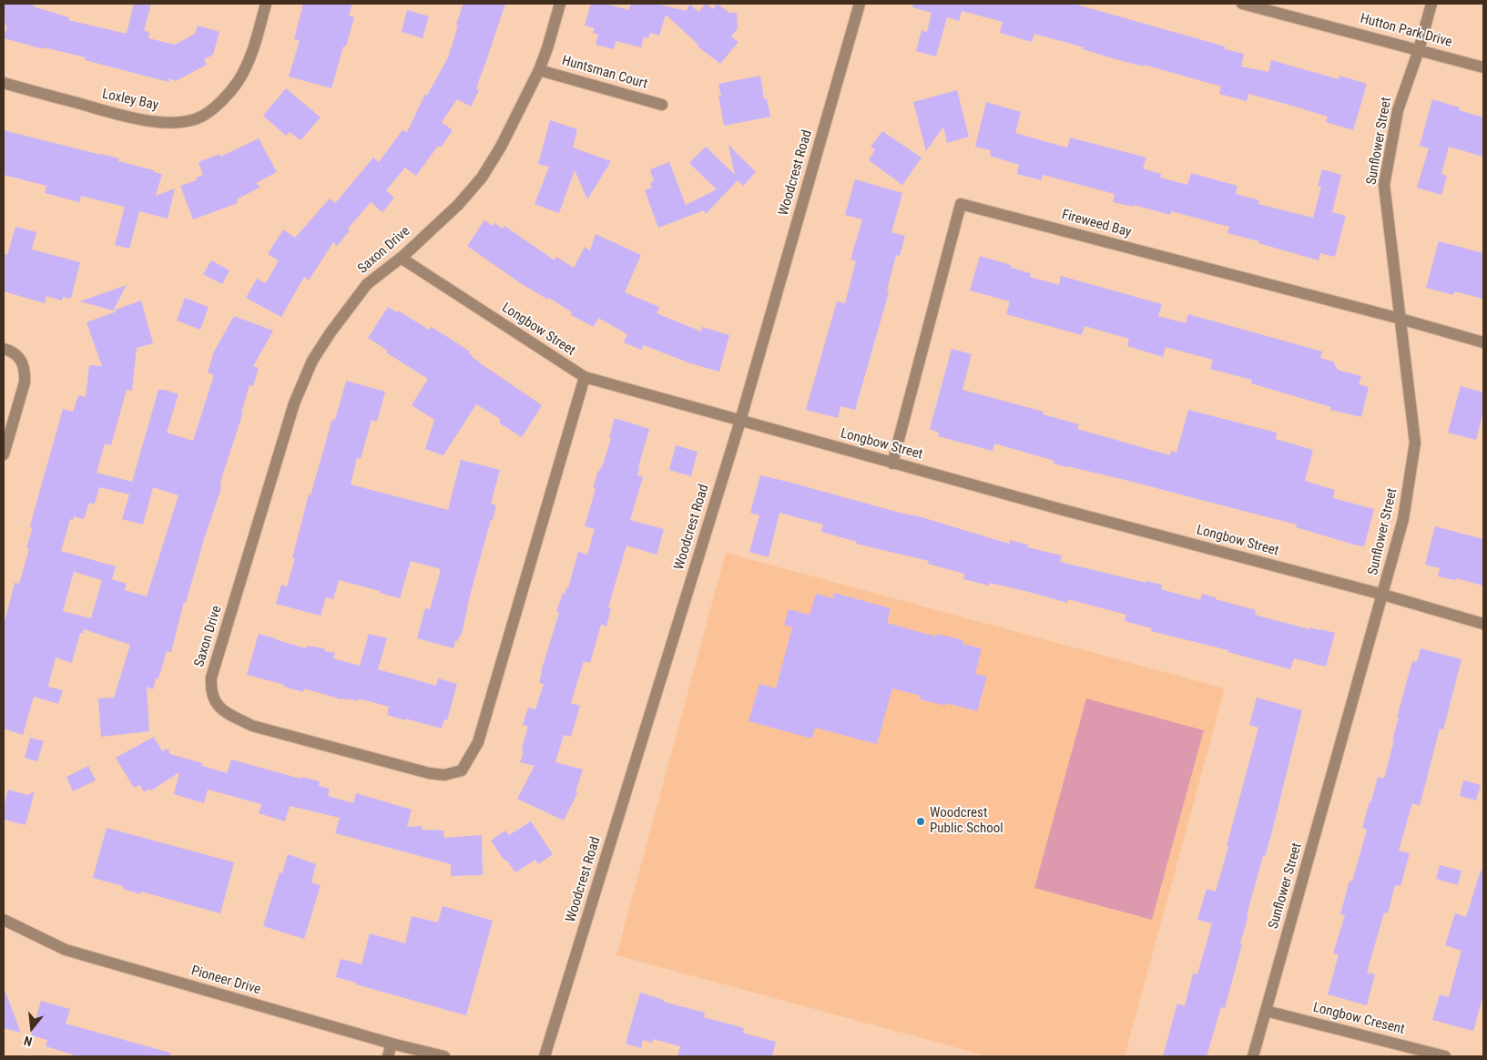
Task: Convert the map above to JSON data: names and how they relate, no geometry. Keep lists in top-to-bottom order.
{
  "streets": {
    "street": [
      "Hutton Park Drive",
      "Huntsman Court",
      "Loxley Bay",
      "Sunflower Street",
      "Woodcrest Road",
      "Fireweed Bay",
      "Saxon Drive",
      "Longbow Street",
      "Pioneer Drive",
      "Longbow Cresent"
    ]
  },
  "crossings": [
    ["Hutton Park Drive", "Sunflower Street"],
    ["Huntsman Court", "Saxon Drive"],
    ["Sunflower Street", "Fireweed Bay"],
    ["Sunflower Street", "Longbow Street"],
    ["Sunflower Street", "Longbow Cresent"],
    ["Woodcrest Road", "Longbow Street"],
    ["Fireweed Bay", "Longbow Street"],
    ["Saxon Drive", "Longbow Street"]
  ],
  "places": ["Woodcrest Public School"],
  "north": "bottom"
}
